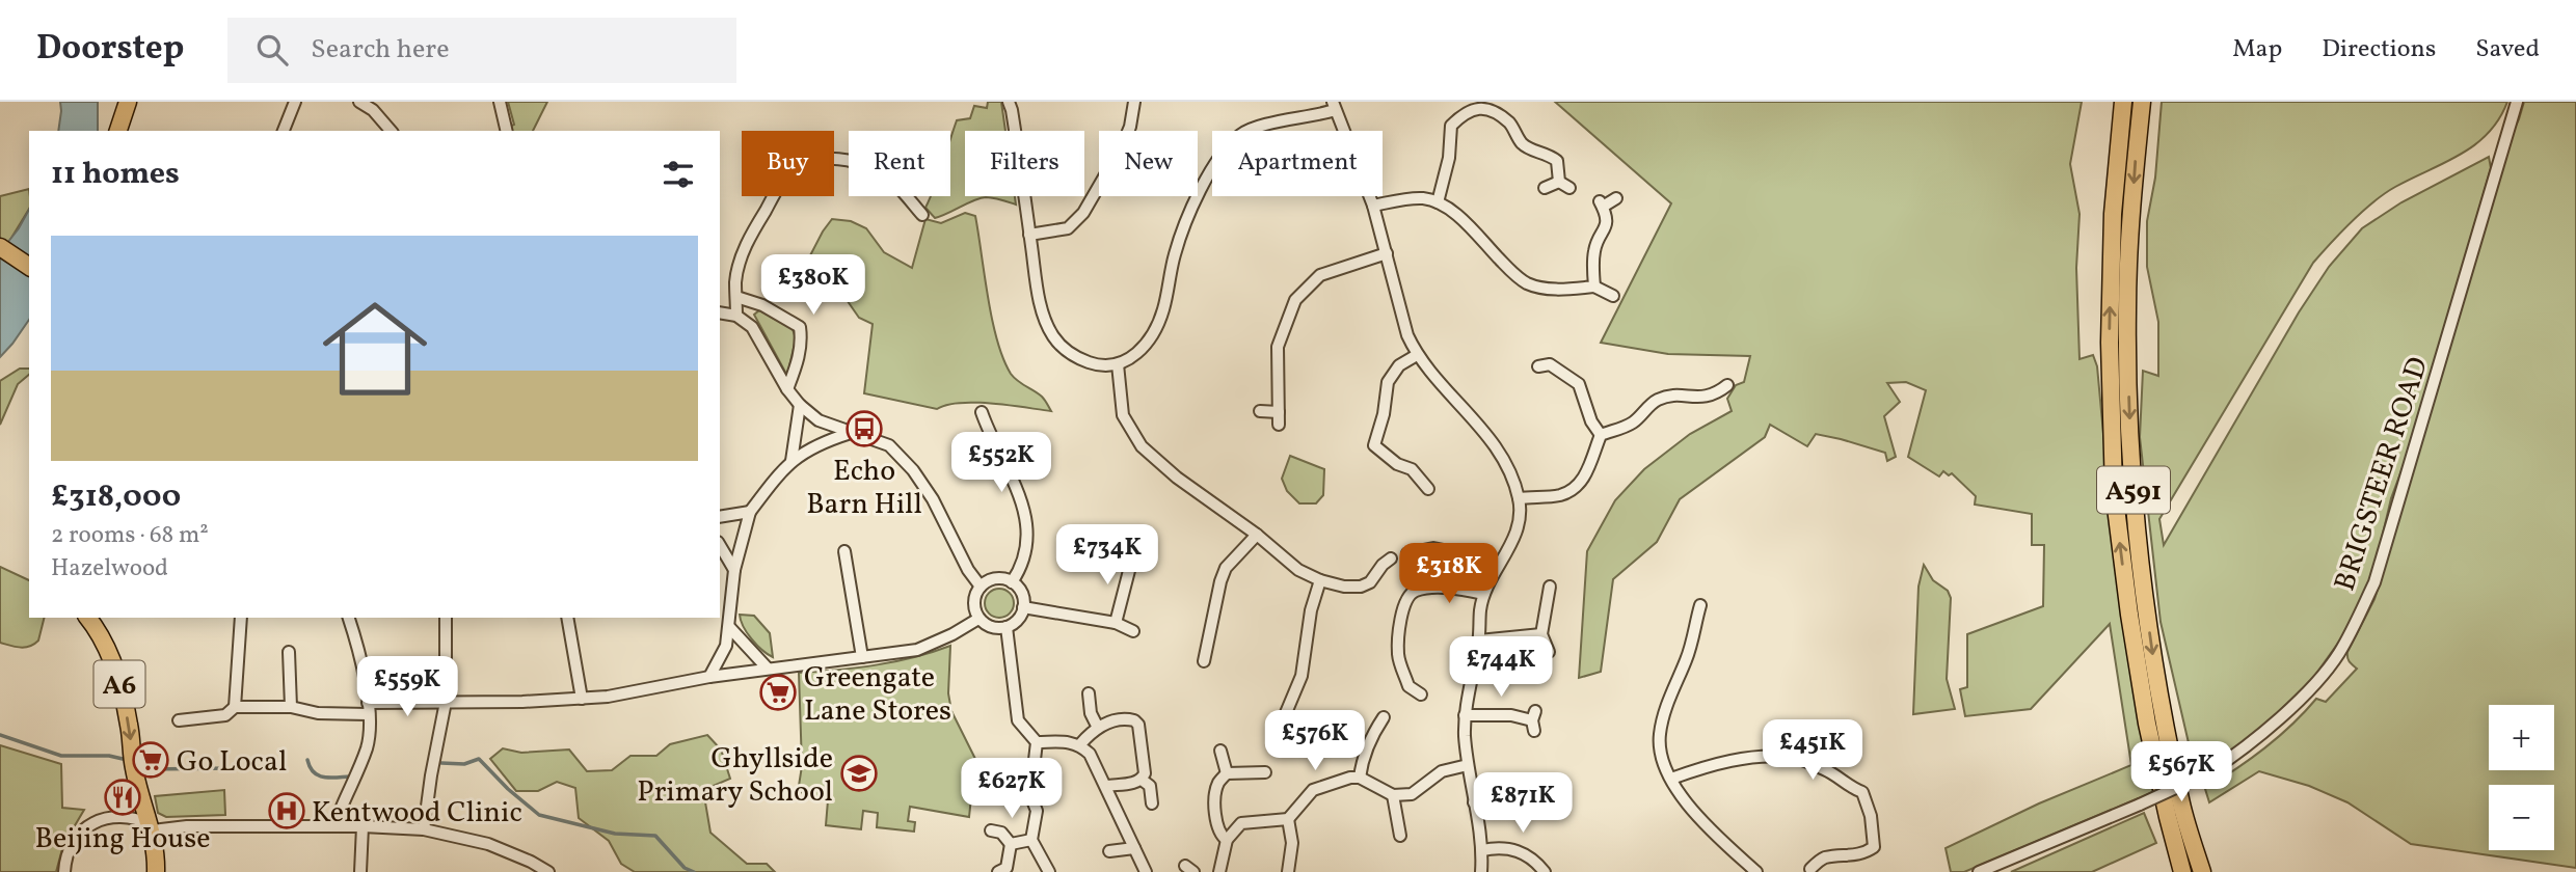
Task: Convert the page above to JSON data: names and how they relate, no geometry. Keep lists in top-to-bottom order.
{
  "streets": {
    "highway": ["A591", "A6"],
    "street": ["BRIGSTEER ROAD"]
  },
  "places": {
    "bus stop": ["Echo Barn Hill"],
    "supermarket": ["Greengate Lane Stores", "Go Local"],
    "school or university": ["Ghyllside Primary School"],
    "restaurant": ["Beijing House"],
    "hospital": ["Kentwood Clinic"]
  },
  "page": {
    "header": "Doorstep",
    "search": "Search here",
    "nav": ["Map", "Directions", "Saved"],
    "chip": [
      "Buy",
      "Rent",
      "Filters",
      "New",
      "Apartment"
    ],
    "heading": "11 homes",
    "list": [
      {
        "name": "£318,000",
        "note": "2 rooms · 68 m² · Hazelwood"
      }
    ],
    "price": [
      "£380K",
      "£552K",
      "£734K",
      "£318K",
      "£744K",
      "£559K",
      "£576K",
      "£451K",
      "£567K",
      "£627K",
      "£871K"
    ],
    "map_buttons": ["+", "−"]
  }
}
